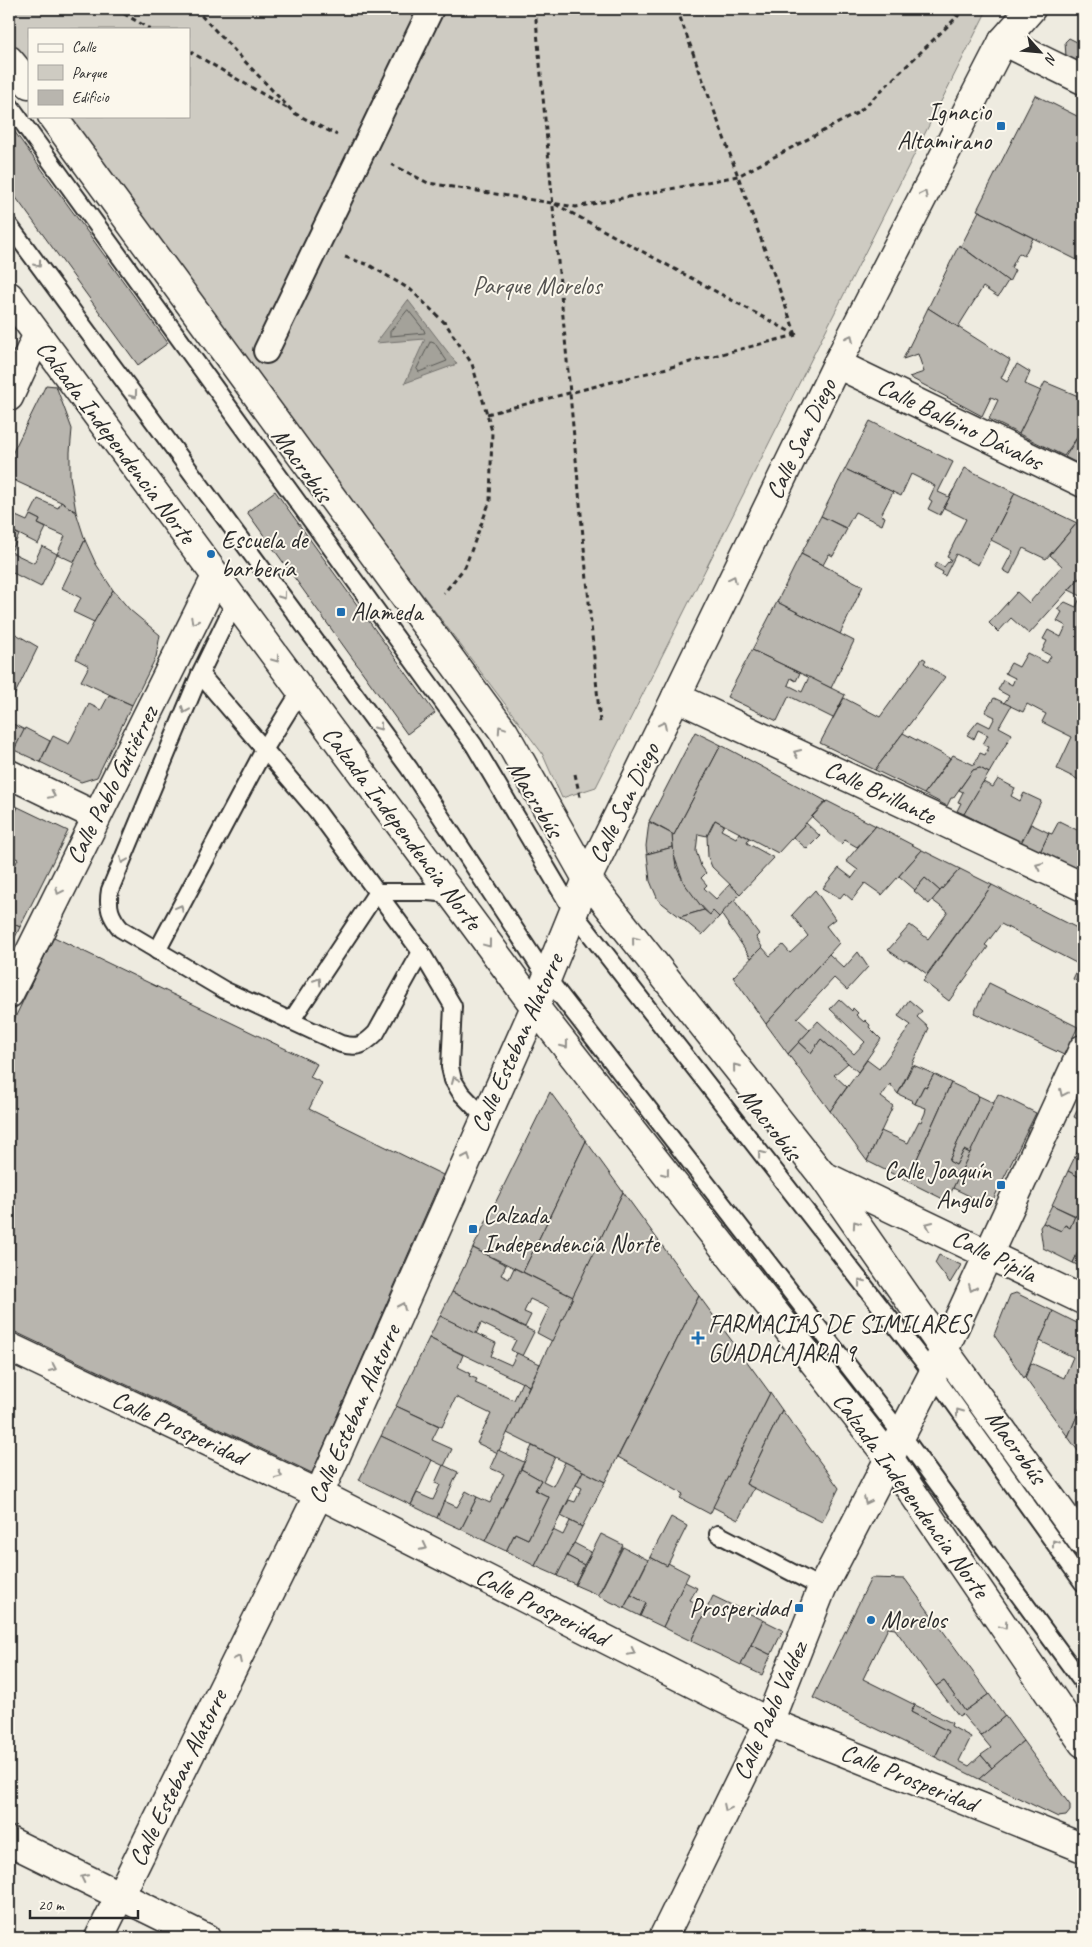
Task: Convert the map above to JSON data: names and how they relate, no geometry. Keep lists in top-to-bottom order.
{
  "streets": {
    "street": [
      "Calle Balbino Dávalos",
      "Calle San Diego",
      "Calzada Independencia Norte",
      "Calle Pablo Gutiérrez",
      "Calle Brillante",
      "Calle Esteban Alatorre",
      "Calle Pípila",
      "Calle Prosperidad",
      "Calle Pablo Valdez"
    ],
    "lane": ["Macrobús"]
  },
  "crossings": [
    ["Calle Balbino Dávalos", "Calle San Diego"],
    ["Calle San Diego", "Calle Brillante"],
    ["Calle San Diego", "Calle Esteban Alatorre"],
    ["Calzada Independencia Norte", "Calle Pablo Gutiérrez"],
    ["Calzada Independencia Norte", "Calle Esteban Alatorre"],
    ["Calzada Independencia Norte", "Calle Pablo Valdez"],
    ["Macrobús", "Calle Esteban Alatorre"],
    ["Macrobús", "Calle Pablo Valdez"],
    ["Calle Esteban Alatorre", "Calle Prosperidad"],
    ["Calle Prosperidad", "Calle Pablo Valdez"]
  ],
  "one_way": [
    "Calle San Diego",
    "Calle Pablo Gutiérrez",
    "Calle Brillante",
    "Calle Esteban Alatorre",
    "Calle Pípila",
    "Calle Prosperidad",
    "Calle Pablo Valdez"
  ],
  "parks": ["Parque Morelos"],
  "places": {
    "transit": [
      "Ignacio Altamirano",
      "Alameda",
      "Calle Joaquín Angulo",
      "Calzada Independencia Norte",
      "Prosperidad"
    ],
    "other": ["Escuela de barbería", "Morelos"],
    "health": ["FARMACIAS DE SIMILARES GUADALAJARA 9"]
  },
  "legend": ["Calle", "Parque", "Edificio"],
  "scale_bar": "20 m",
  "north": "bottom right"
}
